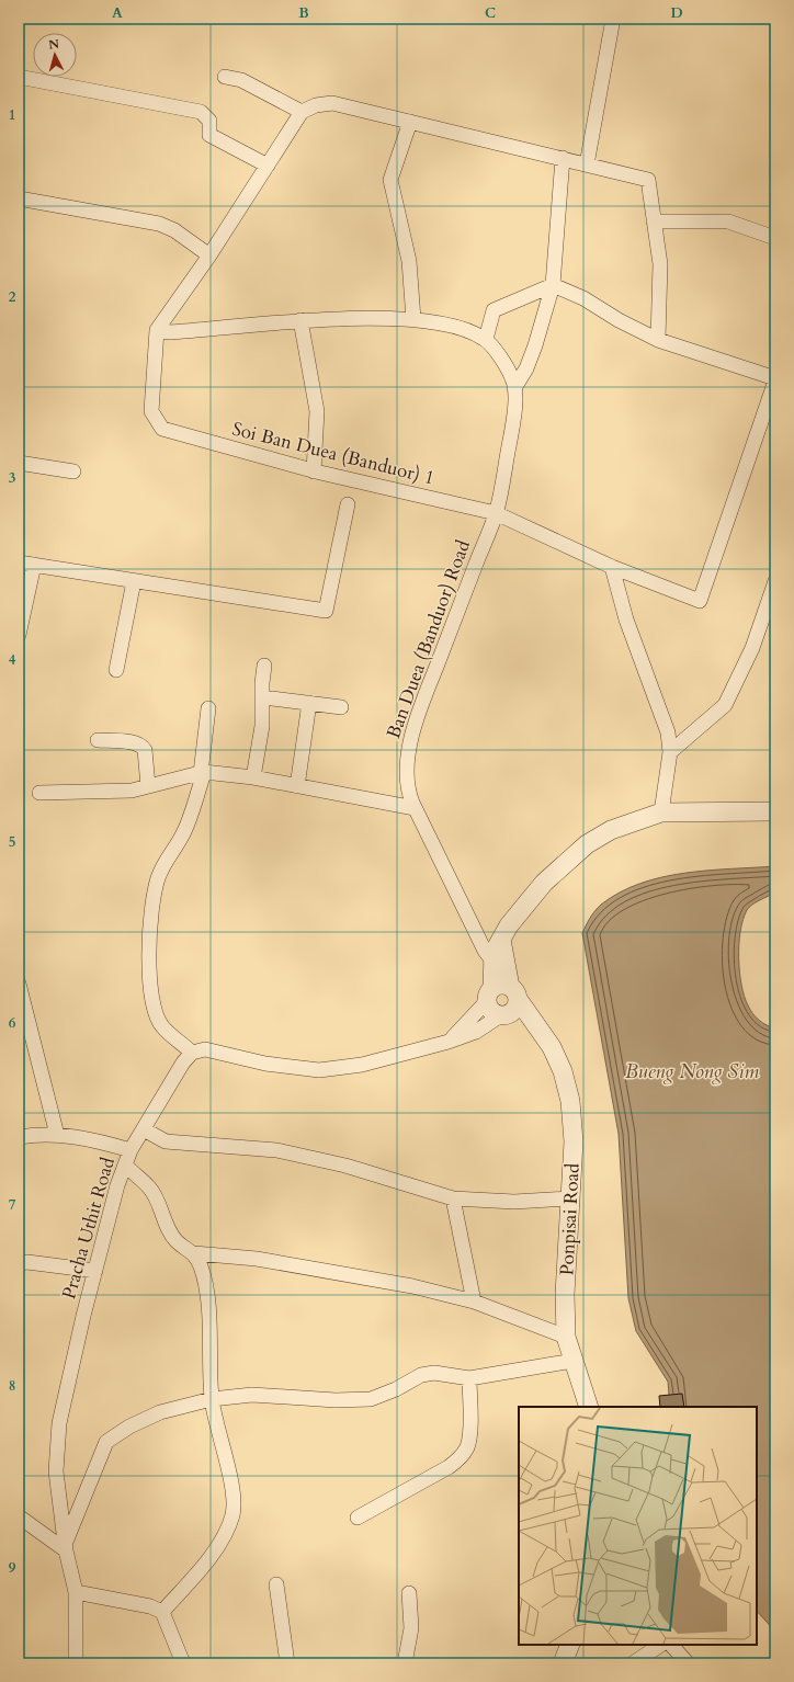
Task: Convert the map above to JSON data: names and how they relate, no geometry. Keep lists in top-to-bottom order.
{
  "streets": {
    "street": [
      "Soi Ban Duea (Banduor) 1",
      "Ban Duea (Banduor) Road",
      "Ponpisai Road",
      "Pracha Uthit Road"
    ]
  },
  "crossings": [
    ["Soi Ban Duea (Banduor) 1", "Ban Duea (Banduor) Road"]
  ],
  "water": ["Bueng Nong Sim"],
  "north": "top",
  "grid": {
    "columns": [
      "A",
      "B",
      "C",
      "D"
    ],
    "rows": [
      "1",
      "2",
      "3",
      "4",
      "5",
      "6",
      "7",
      "8",
      "9"
    ]
  }
}
